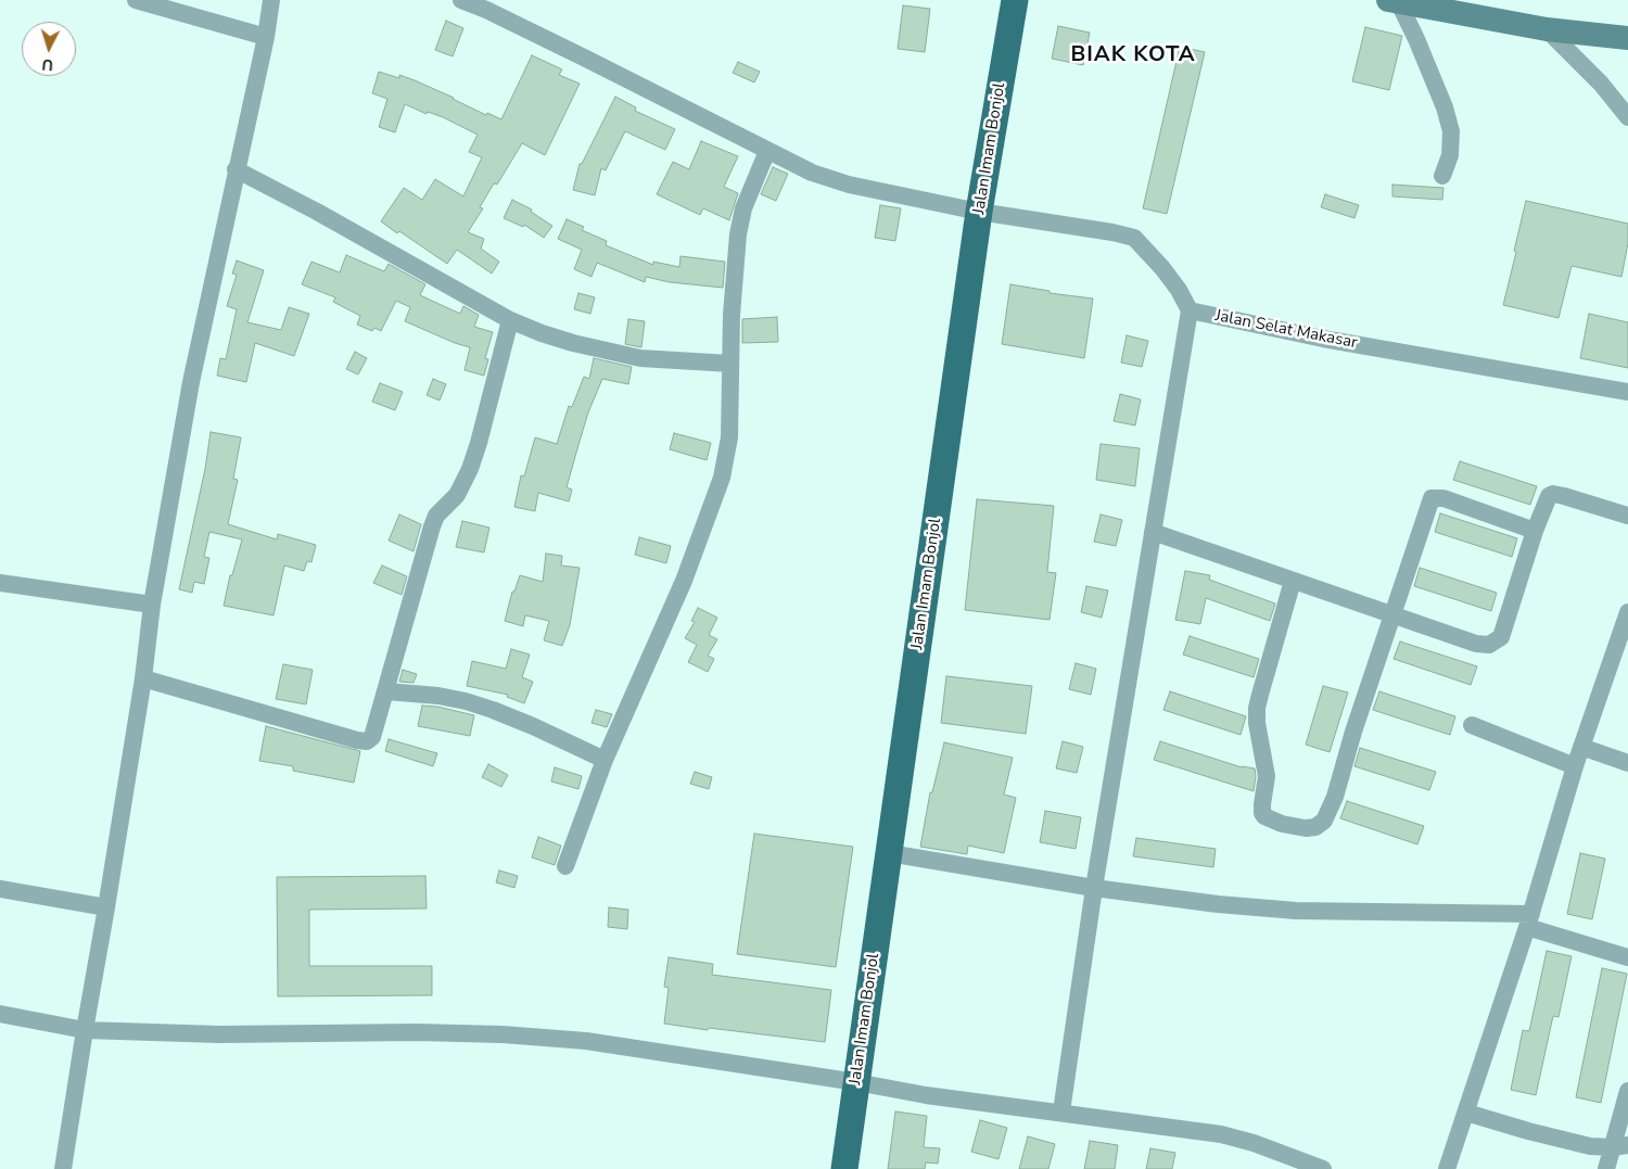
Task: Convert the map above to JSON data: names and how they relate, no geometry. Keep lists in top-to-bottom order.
{
  "streets": {
    "main road": ["Jalan Imam Bonjol"],
    "street": ["Jalan Selat Makasar"]
  },
  "districts": ["BIAK KOTA"],
  "north": "bottom"
}
